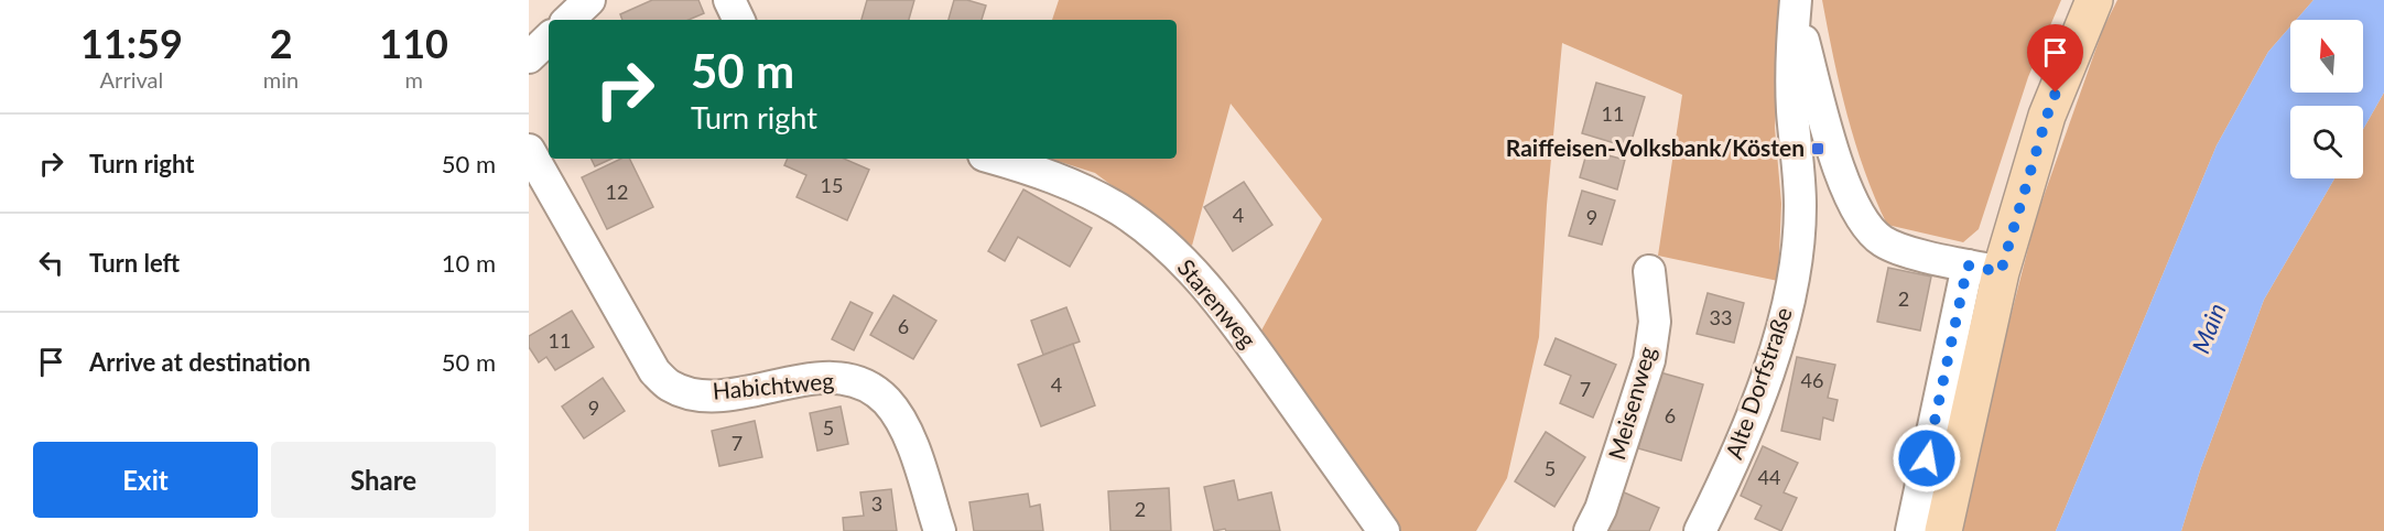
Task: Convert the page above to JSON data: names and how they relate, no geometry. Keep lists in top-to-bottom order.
{
  "streets": {
    "street": [
      "Starenweg",
      "Alte Dorfstraße",
      "Habichtweg",
      "Meisenweg"
    ]
  },
  "water": ["Main"],
  "places": {
    "transit": ["Raiffeisen-Volksbank/Kösten"]
  },
  "house_numbers": [
    "11",
    "15",
    "12",
    "4",
    "9",
    "2",
    "33",
    "6",
    "11",
    "46",
    "4",
    "7",
    "9",
    "6",
    "5",
    "7",
    "5",
    "44",
    "3",
    "2"
  ],
  "north": "top",
  "page": {
    "eta": [
      "11:59",
      "Arrival",
      "2",
      "min",
      "110",
      "m"
    ],
    "turn": ["50 m", "Turn right"],
    "list": [
      {
        "name": "Turn right",
        "value": "50 m"
      },
      {
        "name": "Turn left",
        "value": "10 m"
      },
      {
        "name": "Arrive at destination",
        "value": "50 m"
      }
    ],
    "buttons": ["Exit", "Share"]
  }
}
